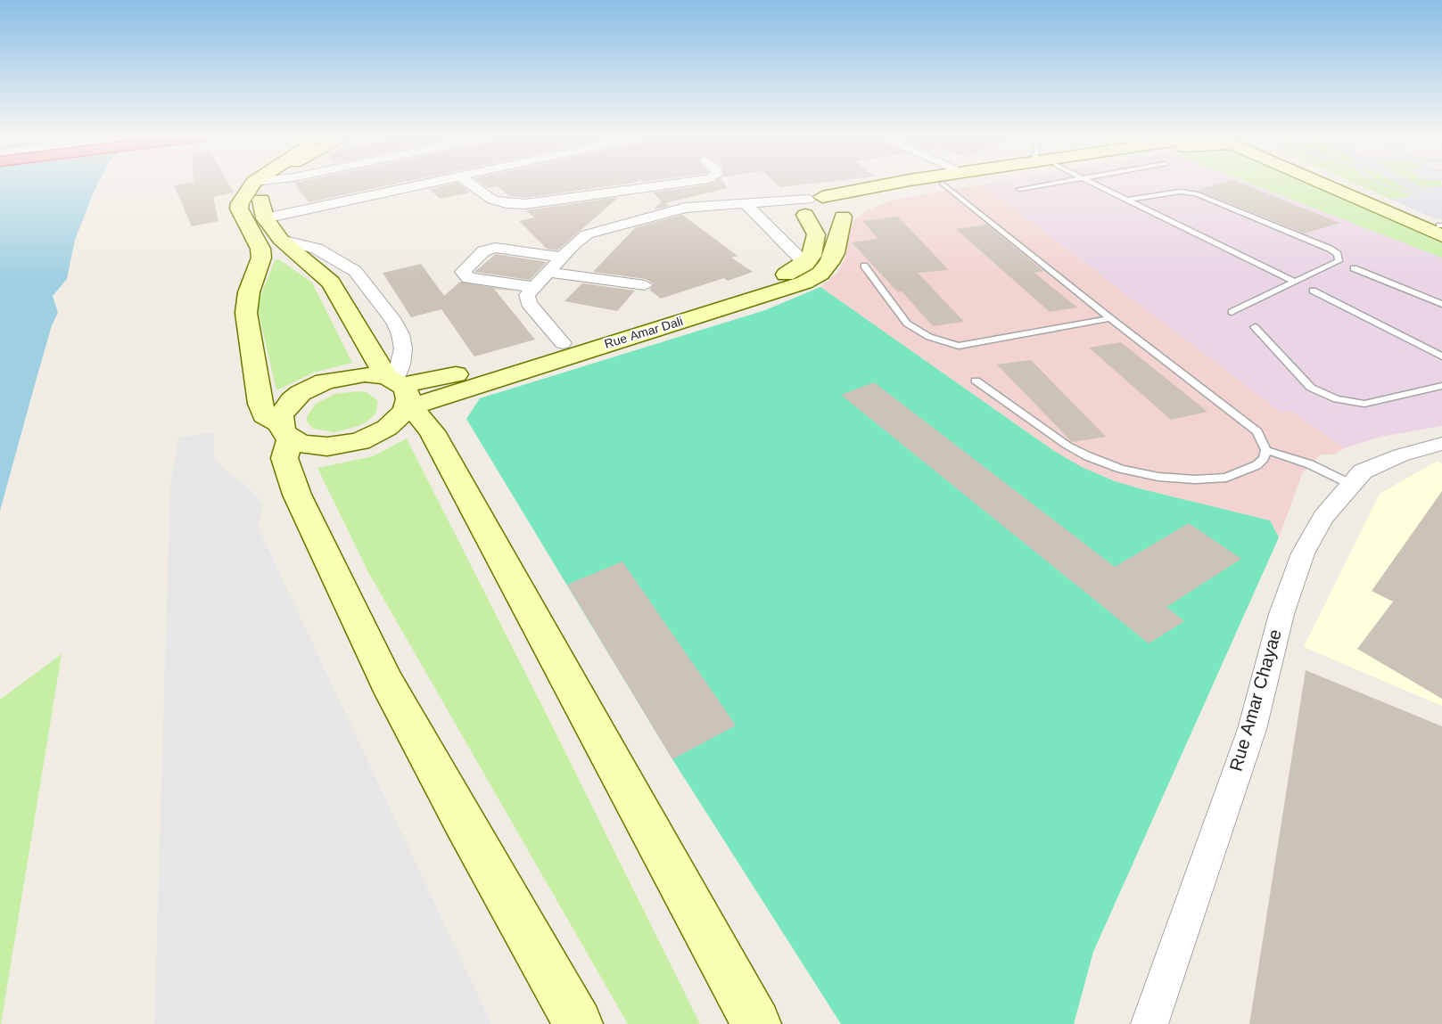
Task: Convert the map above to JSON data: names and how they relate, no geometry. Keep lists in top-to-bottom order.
{
  "streets": {
    "street": ["Rue Amar Dali", "Rue Amar Chayae"]
  }
}
